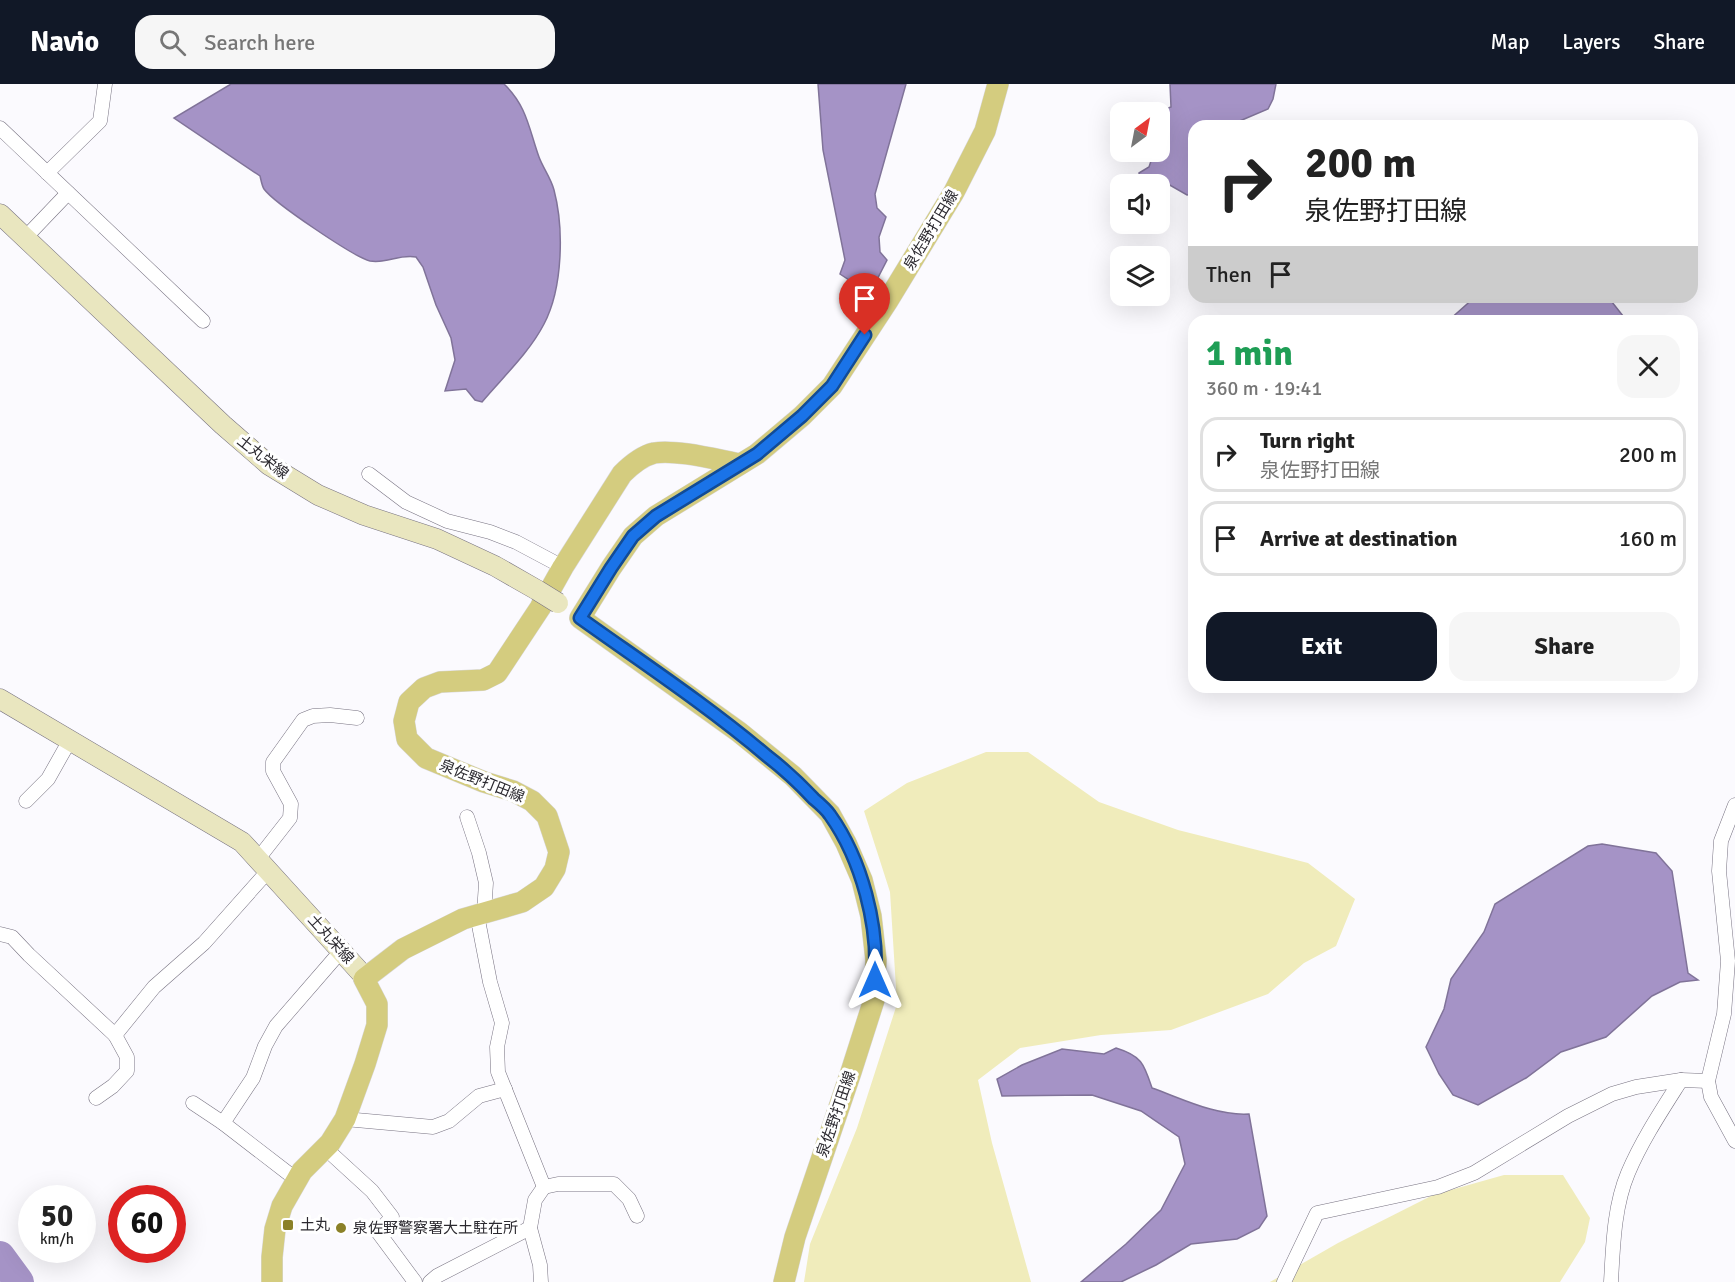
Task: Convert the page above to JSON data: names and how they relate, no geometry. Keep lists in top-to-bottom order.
{
  "streets": {
    "main road": ["泉佐野打田線", "土丸栄線"]
  },
  "crossings": [
    ["泉佐野打田線", "土丸栄線"]
  ],
  "places": {
    "transit": ["土丸"],
    "other": ["泉佐野警察署大土駐在所"]
  },
  "north": "top right",
  "page": {
    "header": "Navio",
    "search": "Search here",
    "nav": ["Map", "Layers", "Share"],
    "turn": ["200 m", "泉佐野打田線"],
    "then": "Then",
    "heading": ["1 min", "360 m · 19:41"],
    "list": [
      {
        "name": "Turn right",
        "note": "泉佐野打田線",
        "value": "200 m"
      },
      {
        "name": "Arrive at destination",
        "value": "160 m"
      }
    ],
    "buttons": ["Exit", "Share"],
    "speed": "50 km/h",
    "limit": "60"
  }
}
